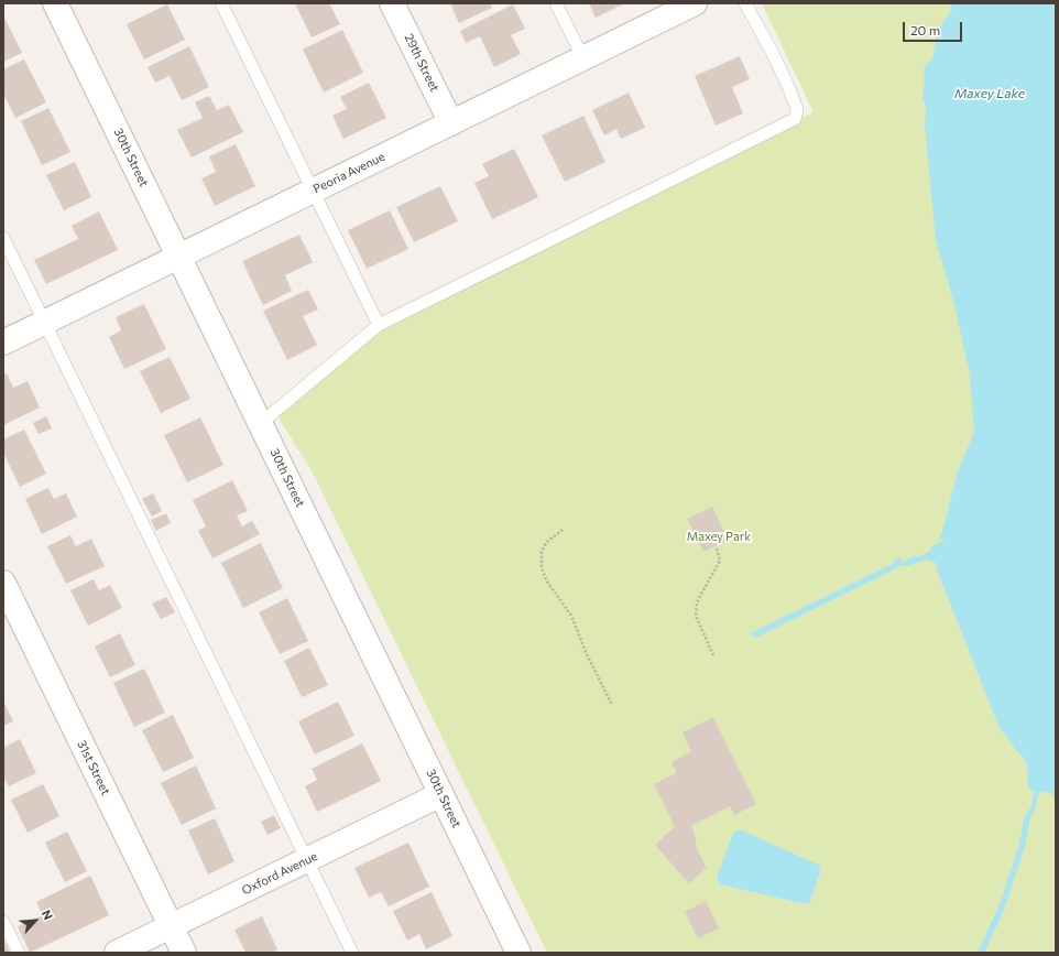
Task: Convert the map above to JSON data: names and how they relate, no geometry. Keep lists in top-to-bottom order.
{
  "streets": {
    "street": [
      "29th Street",
      "30th Street",
      "Peoria Avenue",
      "31st Street",
      "Oxford Avenue"
    ]
  },
  "crossings": [
    ["29th Street", "Peoria Avenue"],
    ["30th Street", "Peoria Avenue"],
    ["30th Street", "Oxford Avenue"],
    ["31st Street", "Oxford Avenue"]
  ],
  "water": ["Maxey Lake"],
  "parks": ["Maxey Park"],
  "scale_bar": "20 m",
  "north": "top right"
}
